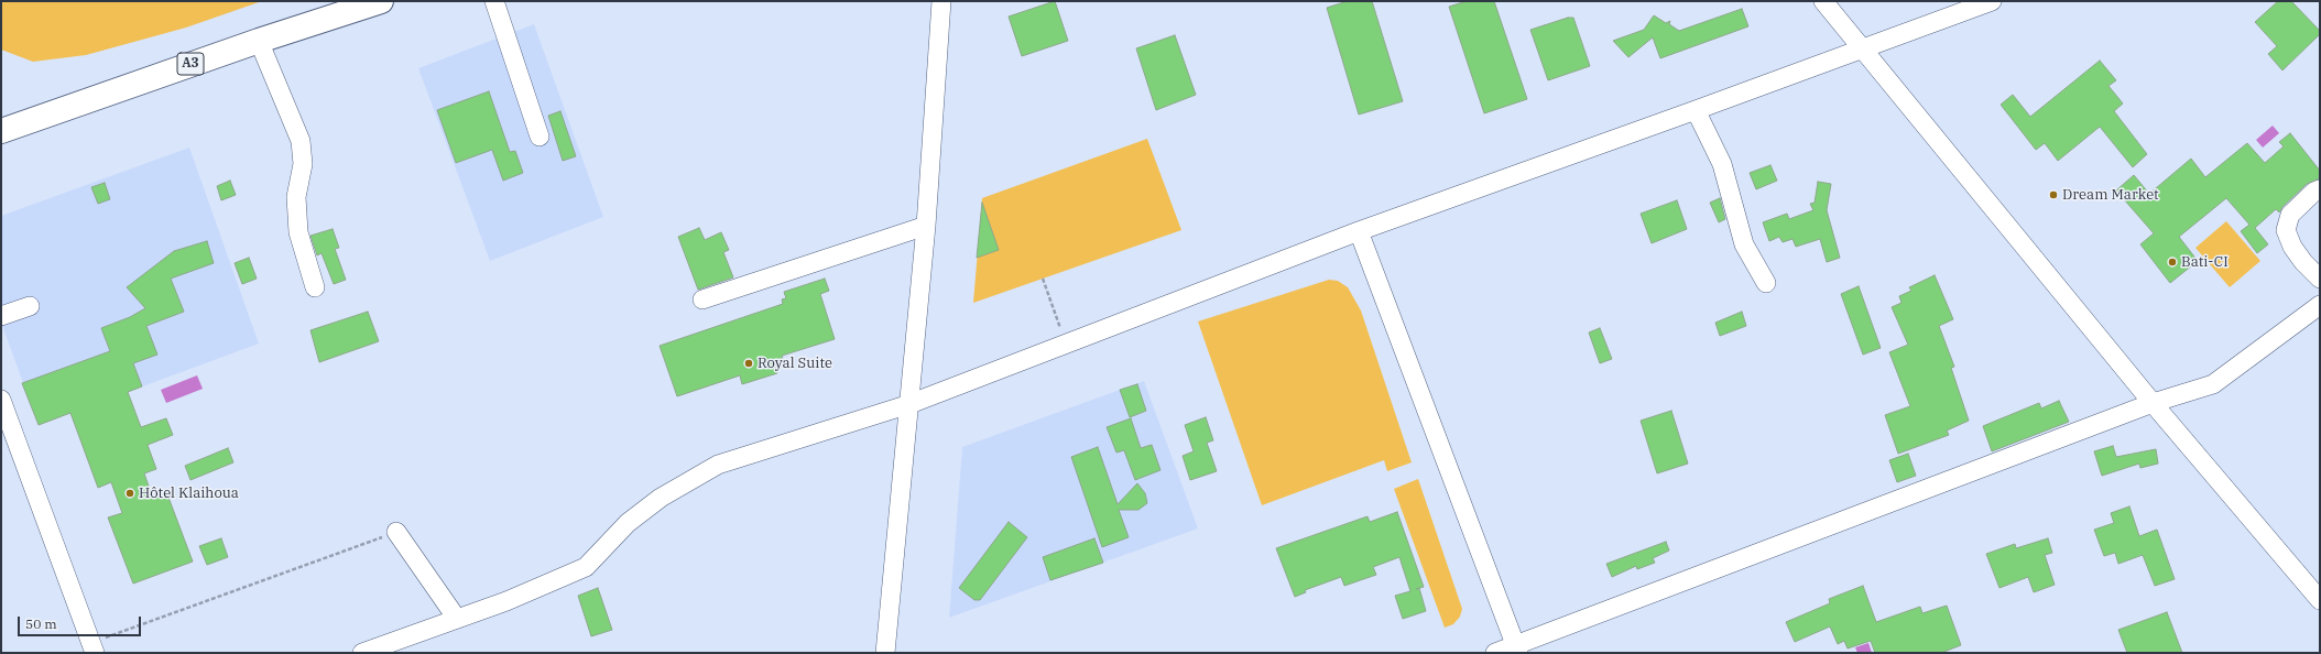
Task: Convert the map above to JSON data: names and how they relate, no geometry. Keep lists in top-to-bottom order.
{
  "streets": {
    "highway": ["A3"]
  },
  "places": [
    "Dream Market",
    "Bati-CI",
    "Royal Suite",
    "Hôtel Klaihoua"
  ],
  "scale_bar": "50 m"
}
